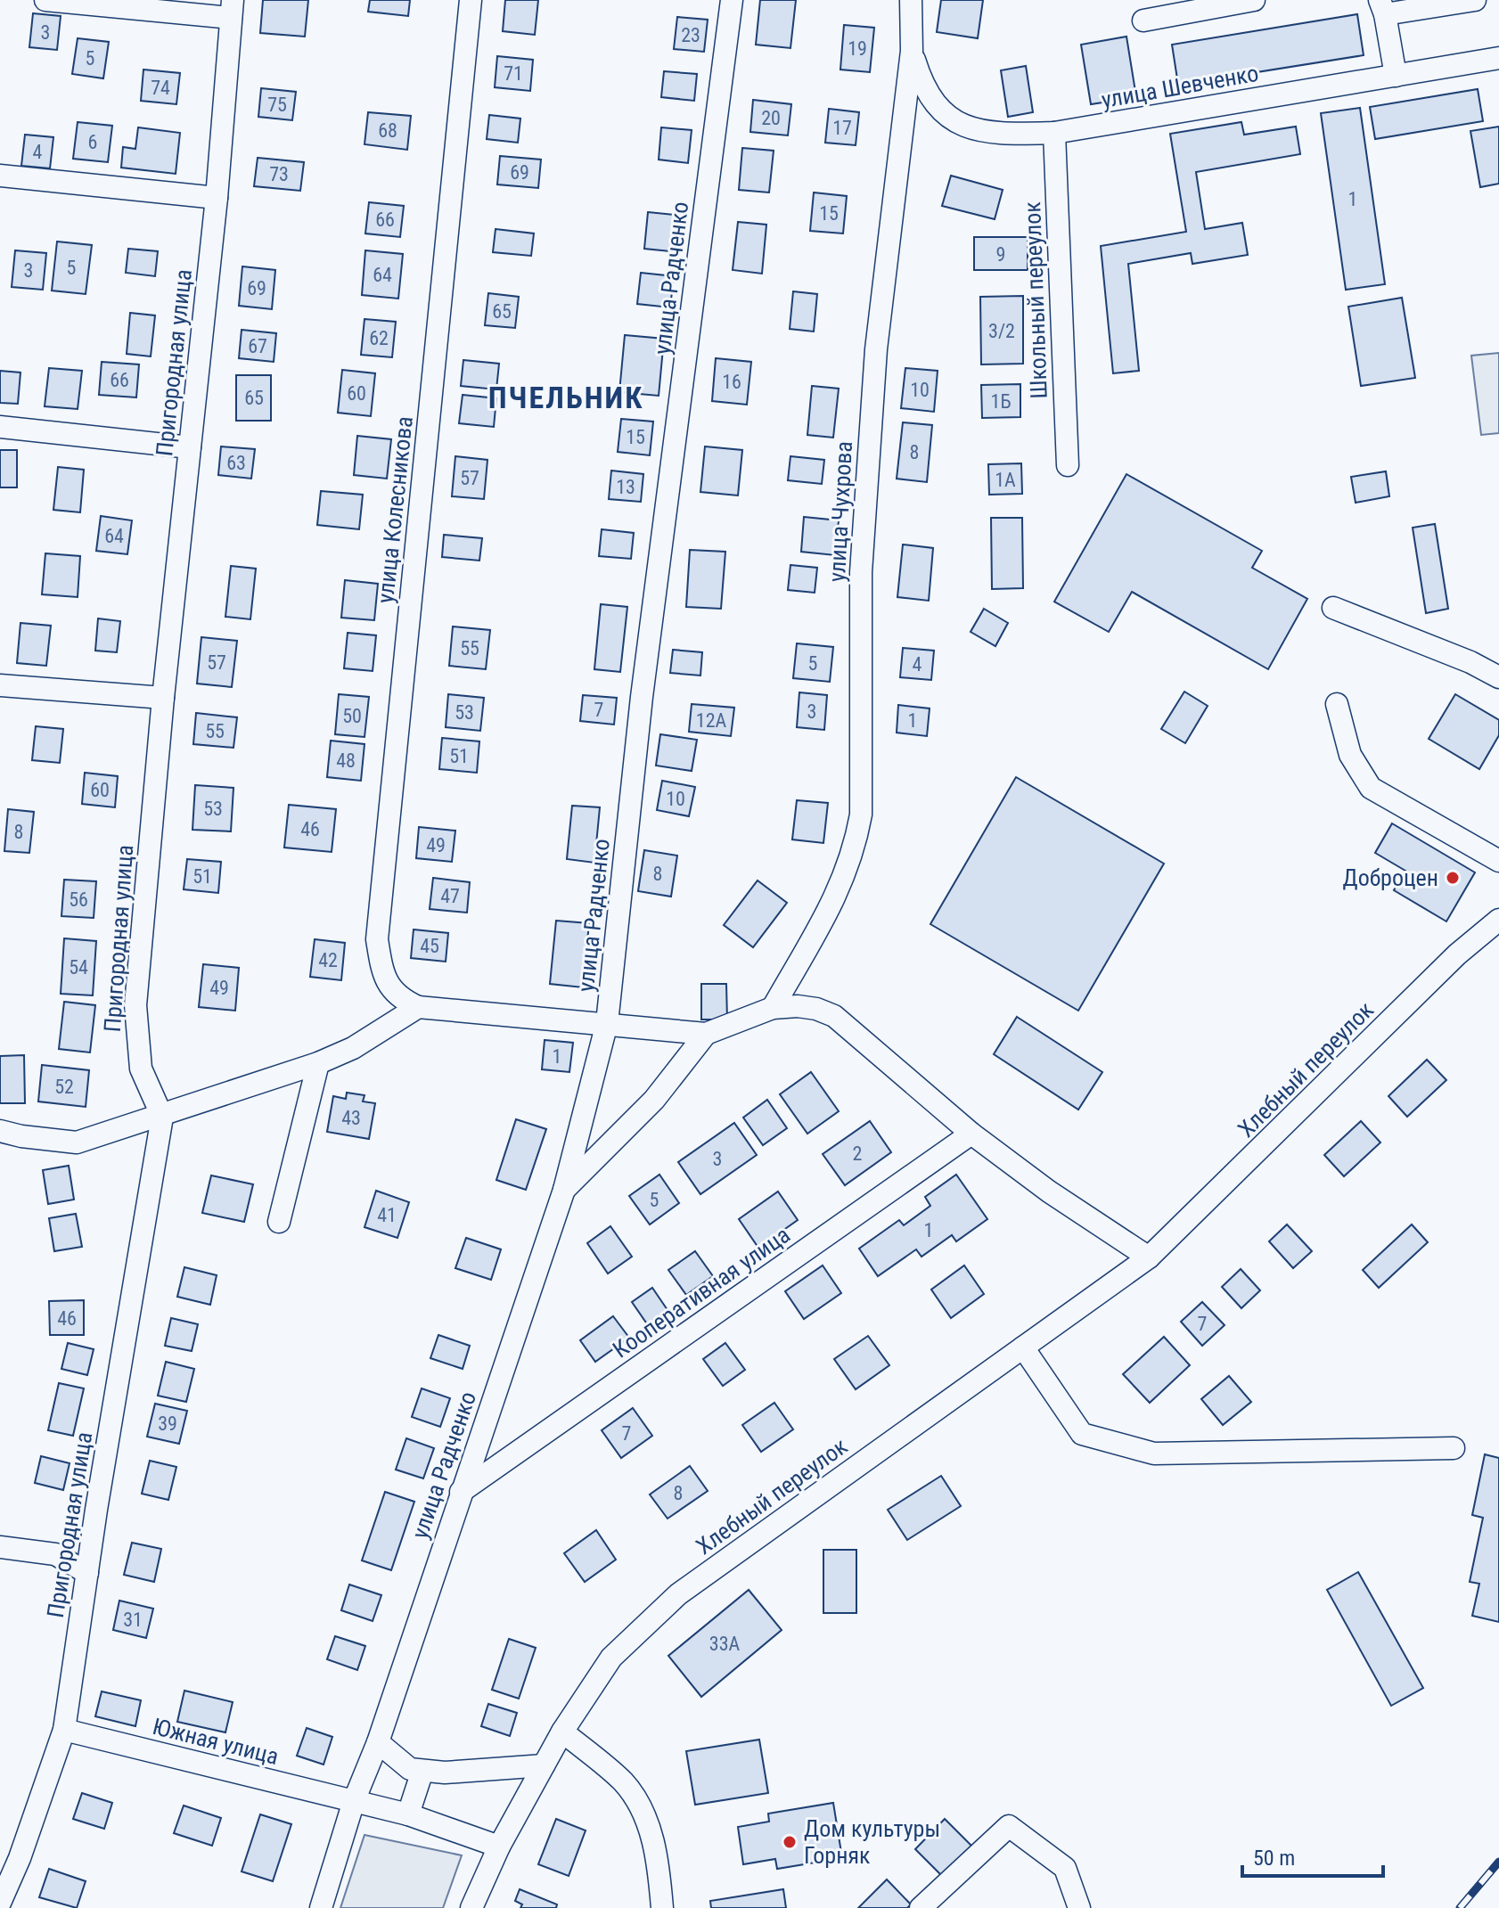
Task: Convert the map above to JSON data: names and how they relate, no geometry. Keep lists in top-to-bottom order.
{
  "streets": {
    "street": [
      "улица Шевченко",
      "улица Радченко",
      "Школьный переулок",
      "Пригородная улица",
      "улица Колесникова",
      "улица Чухрова",
      "Хлебный переулок",
      "Кооперативная улица",
      "Южная улица"
    ]
  },
  "crossings": [
    ["улица Шевченко", "Школьный переулок"],
    ["улица Шевченко", "улица Чухрова"],
    ["улица Радченко", "Кооперативная улица"],
    ["улица Радченко", "Южная улица"],
    ["Пригородная улица", "Южная улица"],
    ["Хлебный переулок", "Южная улица"]
  ],
  "districts": ["ПЧЕЛЬНИК"],
  "places": ["Доброцен", "Дом культуры Горняк"],
  "house_numbers": [
    "3",
    "23",
    "19",
    "5",
    "71",
    "74",
    "75",
    "20",
    "17",
    "68",
    "6",
    "4",
    "69",
    "73",
    "1",
    "15",
    "66",
    "9",
    "5",
    "3",
    "64",
    "69",
    "65",
    "3/2",
    "62",
    "67",
    "66",
    "16",
    "10",
    "60",
    "65",
    "1Б",
    "15",
    "8",
    "63",
    "57",
    "1А",
    "13",
    "64",
    "55",
    "57",
    "5",
    "4",
    "7",
    "3",
    "53",
    "50",
    "12А",
    "1",
    "55",
    "51",
    "48",
    "60",
    "10",
    "53",
    "46",
    "8",
    "49",
    "8",
    "51",
    "47",
    "56",
    "45",
    "42",
    "54",
    "49",
    "1",
    "52",
    "43",
    "2",
    "3",
    "5",
    "41",
    "1",
    "46",
    "7",
    "39",
    "7",
    "8",
    "31",
    "33А"
  ],
  "scale_bar": "50 m"
}
